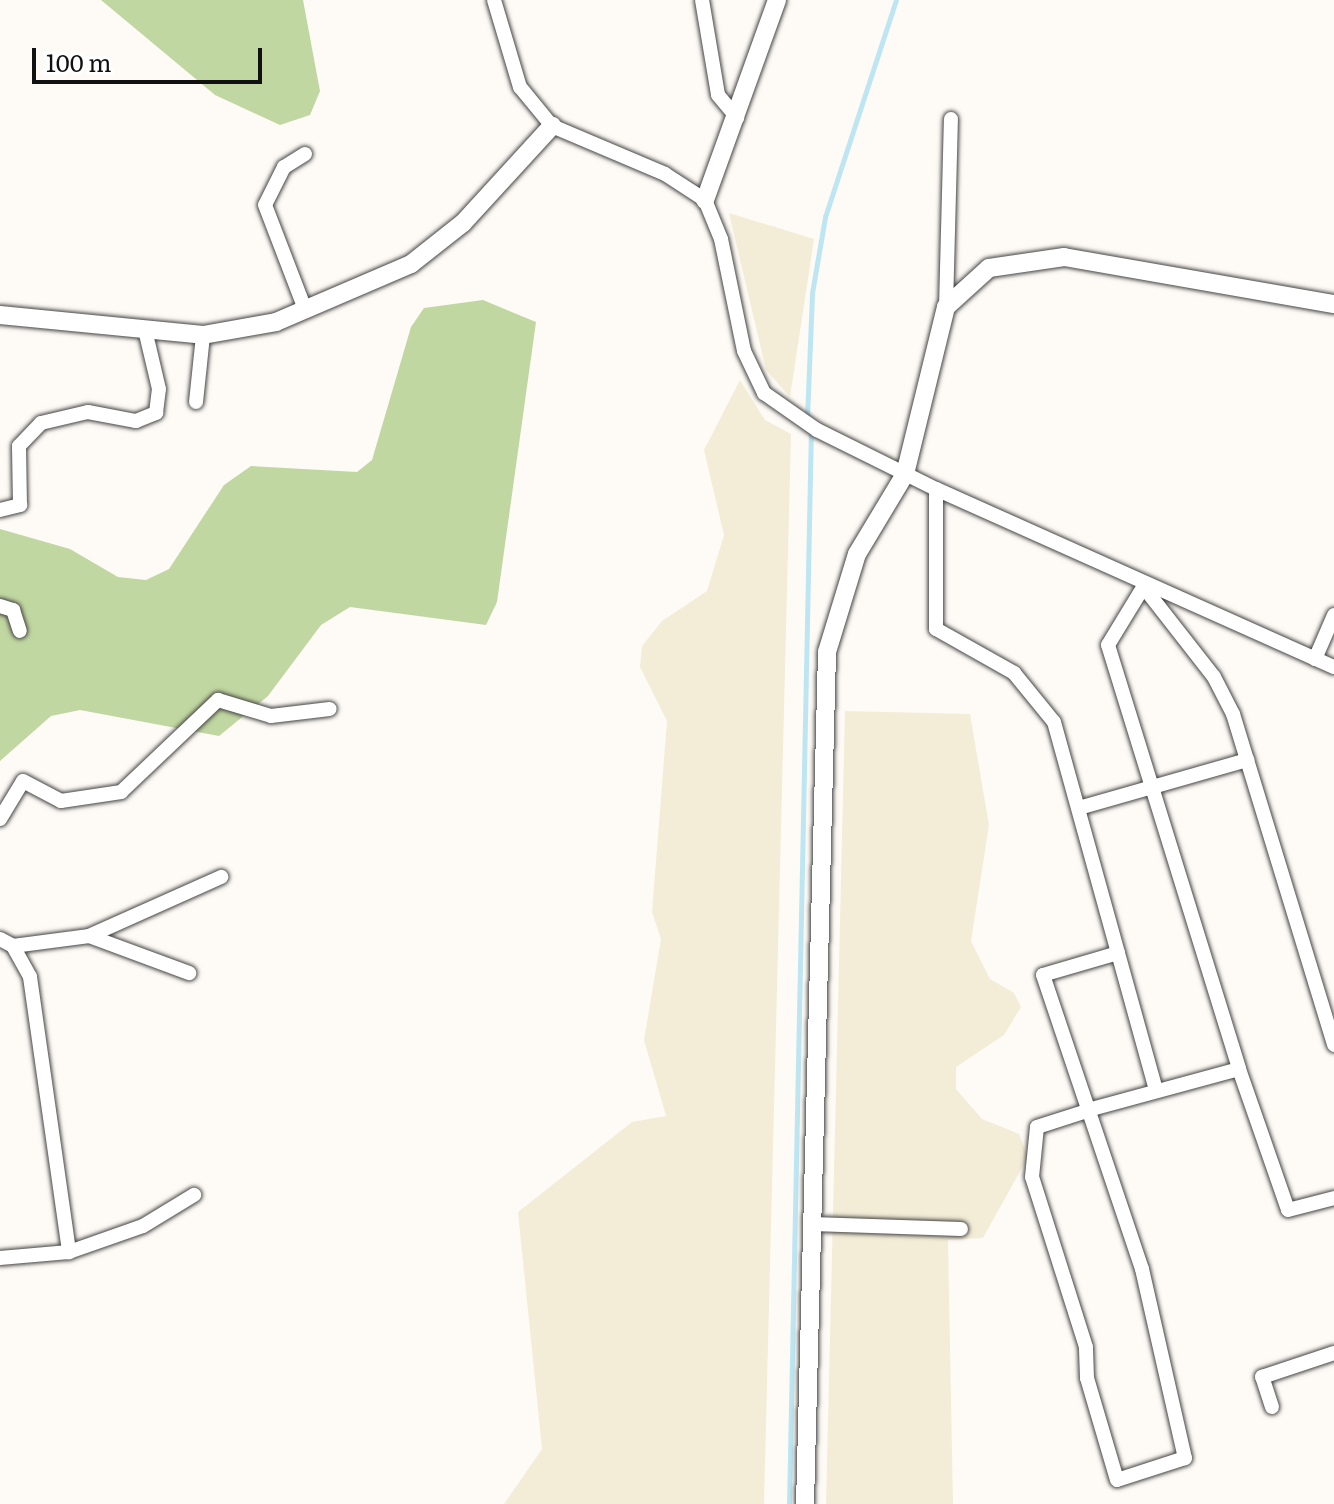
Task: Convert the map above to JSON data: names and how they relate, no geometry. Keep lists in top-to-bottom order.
{
  "scale_bar": "100 m"
}
